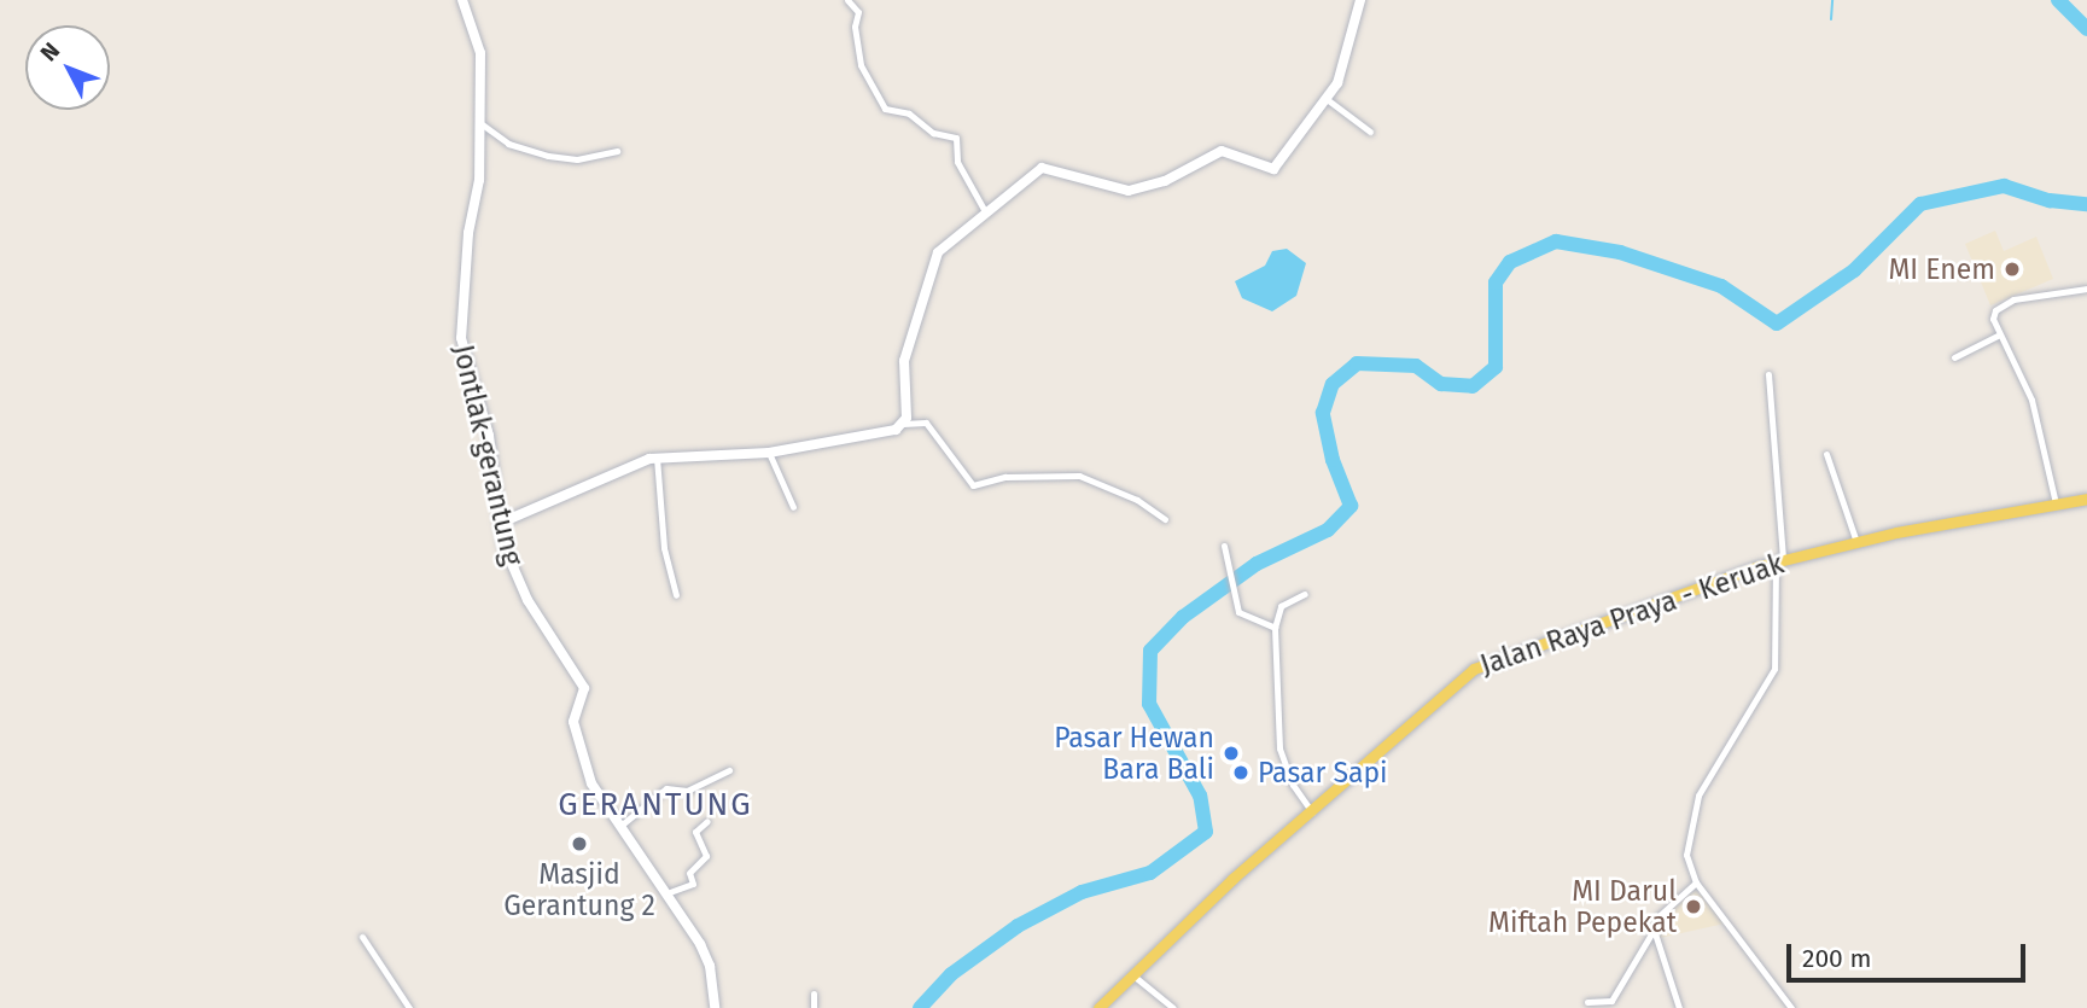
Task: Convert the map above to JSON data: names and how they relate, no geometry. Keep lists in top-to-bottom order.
{
  "streets": {
    "main road": ["Jalan Raya Praya - Keruak"],
    "street": ["Jontlak-gerantung"]
  },
  "districts": ["GERANTUNG"],
  "places": [
    "MI Enem",
    "Pasar Hewan Bara Bali",
    "Pasar Sapi",
    "Masjid Gerantung 2",
    "MI Darul Miftah Pepekat"
  ],
  "scale_bar": "200 m",
  "north": "top left"
}
